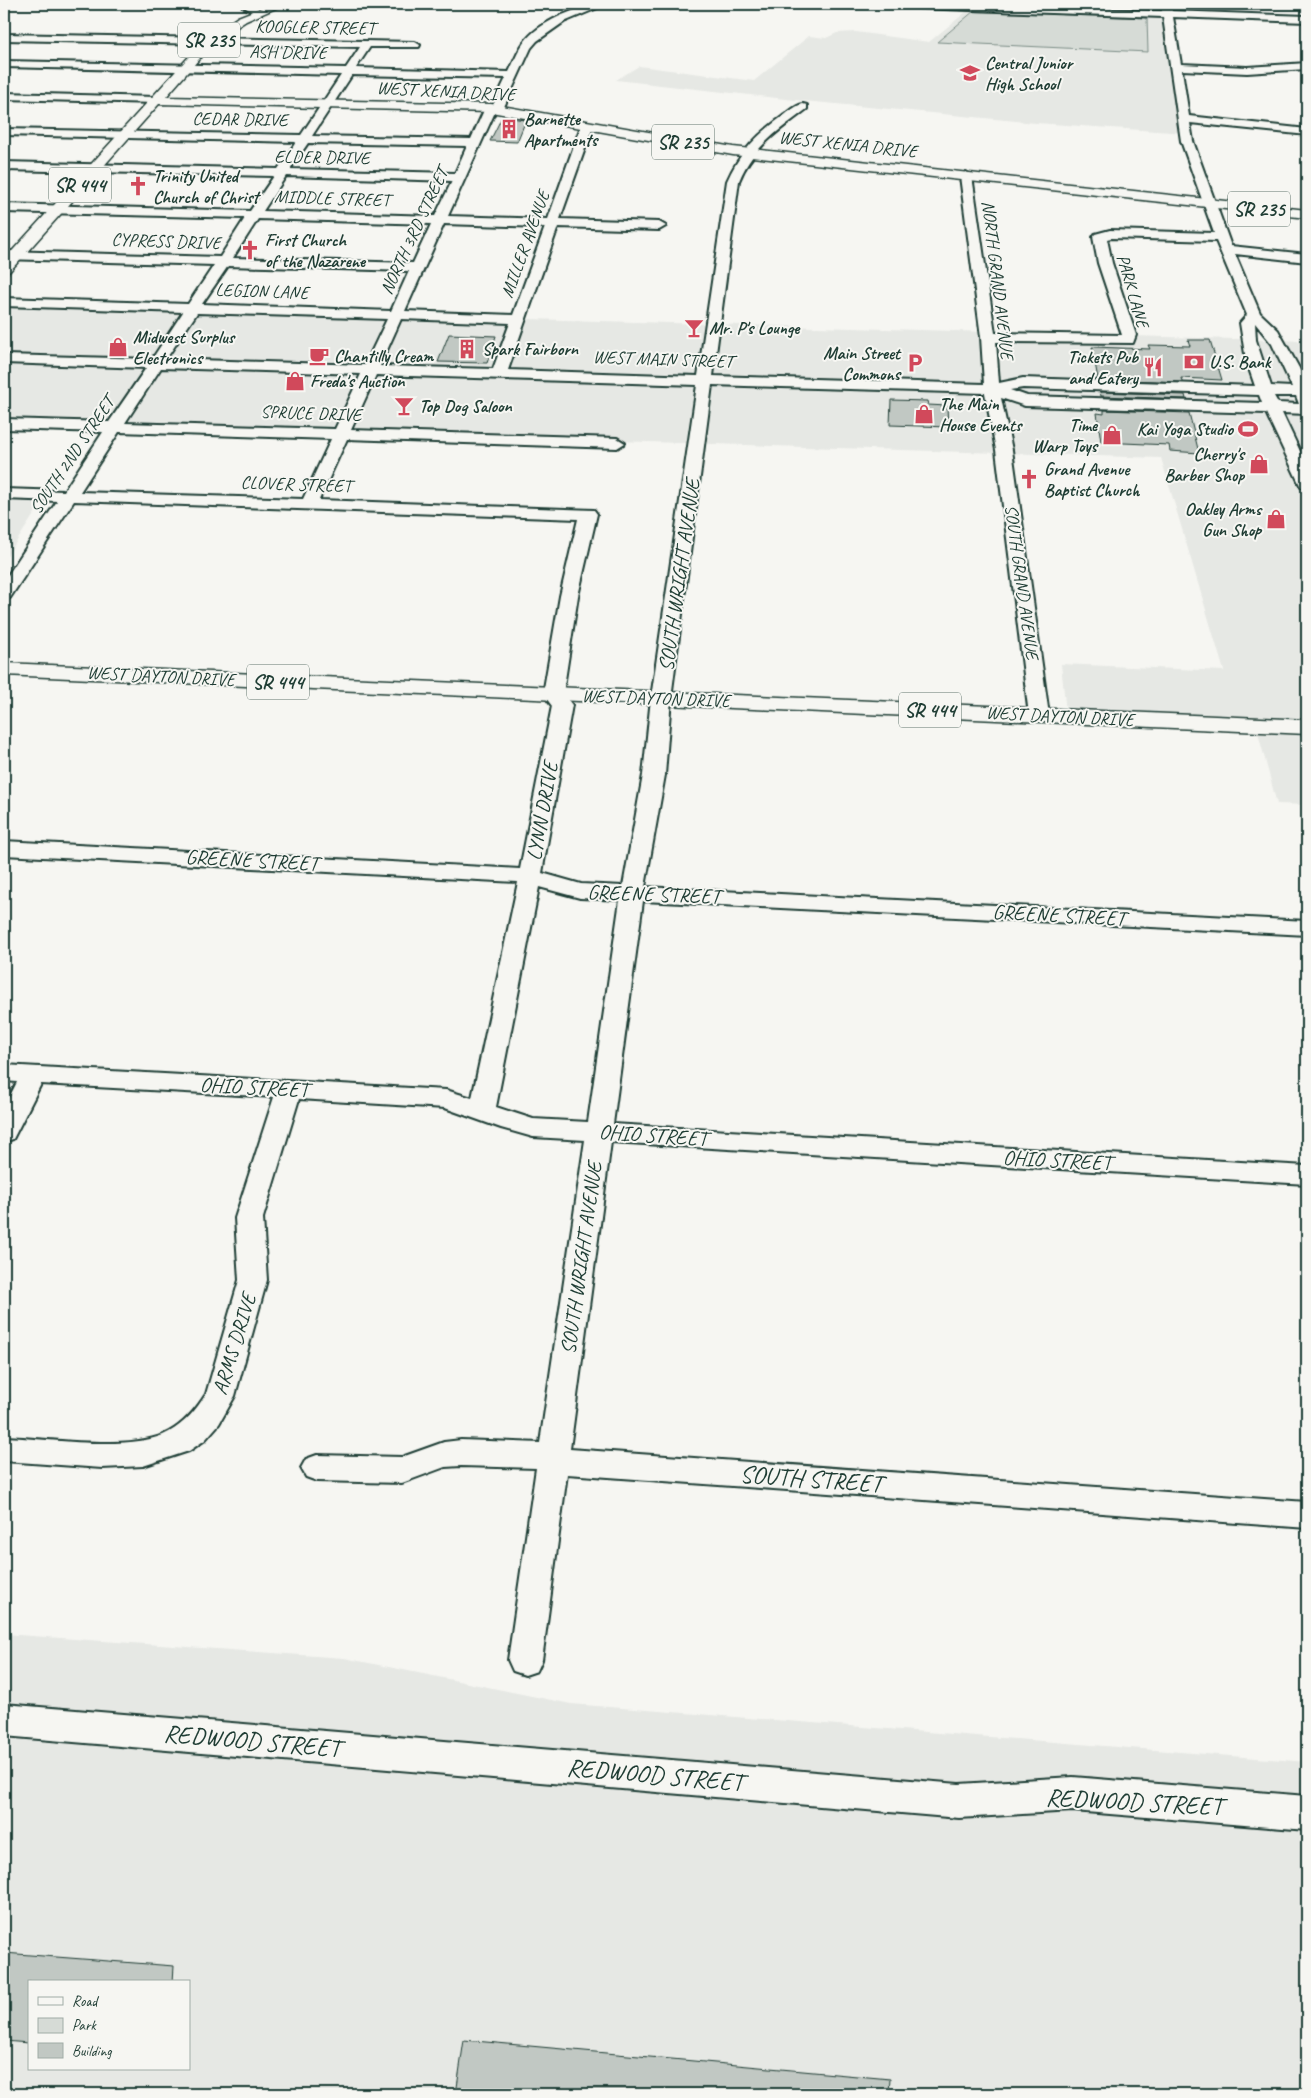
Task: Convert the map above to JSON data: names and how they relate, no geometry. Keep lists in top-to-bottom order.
{
  "streets": {
    "main road": [
      "SR 235",
      "WEST XENIA DRIVE",
      "SR 444",
      "WEST DAYTON DRIVE"
    ],
    "street": [
      "KOOGLER STREET",
      "ASH DRIVE",
      "CEDAR DRIVE",
      "ELDER DRIVE",
      "MIDDLE STREET",
      "NORTH 3RD STREET",
      "CYPRESS DRIVE",
      "MILLER AVENUE",
      "NORTH GRAND AVENUE",
      "LEGION LANE",
      "PARK LANE",
      "WEST MAIN STREET",
      "SPRUCE DRIVE",
      "SOUTH 2ND STREET",
      "CLOVER STREET",
      "SOUTH WRIGHT AVENUE",
      "SOUTH GRAND AVENUE",
      "LYNN DRIVE",
      "GREENE STREET",
      "OHIO STREET",
      "ARMS DRIVE",
      "SOUTH STREET",
      "REDWOOD STREET"
    ]
  },
  "crossings": [
    ["KOOGLER STREET", "SR 235"],
    ["KOOGLER STREET", "SOUTH 2ND STREET"],
    ["SR 235", "ASH DRIVE"],
    ["SR 235", "WEST XENIA DRIVE"],
    ["SR 235", "SR 444"],
    ["ASH DRIVE", "NORTH 3RD STREET"],
    ["ASH DRIVE", "SOUTH 2ND STREET"],
    ["WEST XENIA DRIVE", "SR 444"],
    ["WEST XENIA DRIVE", "NORTH 3RD STREET"],
    ["WEST XENIA DRIVE", "MILLER AVENUE"],
    ["WEST XENIA DRIVE", "NORTH GRAND AVENUE"],
    ["WEST XENIA DRIVE", "SOUTH 2ND STREET"],
    ["WEST XENIA DRIVE", "SOUTH WRIGHT AVENUE"],
    ["CEDAR DRIVE", "SR 444"],
    ["CEDAR DRIVE", "NORTH 3RD STREET"],
    ["CEDAR DRIVE", "SOUTH 2ND STREET"],
    ["ELDER DRIVE", "SR 444"],
    ["ELDER DRIVE", "NORTH 3RD STREET"],
    ["ELDER DRIVE", "SOUTH 2ND STREET"],
    ["SR 444", "MIDDLE STREET"],
    ["SR 444", "CYPRESS DRIVE"],
    ["MIDDLE STREET", "NORTH 3RD STREET"],
    ["MIDDLE STREET", "MILLER AVENUE"],
    ["MIDDLE STREET", "SOUTH 2ND STREET"],
    ["NORTH 3RD STREET", "CYPRESS DRIVE"],
    ["NORTH 3RD STREET", "LEGION LANE"],
    ["NORTH 3RD STREET", "WEST MAIN STREET"],
    ["NORTH 3RD STREET", "SPRUCE DRIVE"],
    ["NORTH 3RD STREET", "CLOVER STREET"],
    ["CYPRESS DRIVE", "SOUTH 2ND STREET"],
    ["MILLER AVENUE", "LEGION LANE"],
    ["MILLER AVENUE", "WEST MAIN STREET"],
    ["NORTH GRAND AVENUE", "PARK LANE"],
    ["NORTH GRAND AVENUE", "WEST MAIN STREET"],
    ["NORTH GRAND AVENUE", "SOUTH GRAND AVENUE"],
    ["LEGION LANE", "SOUTH 2ND STREET"],
    ["WEST MAIN STREET", "SOUTH 2ND STREET"],
    ["WEST MAIN STREET", "SOUTH WRIGHT AVENUE"],
    ["WEST MAIN STREET", "SOUTH GRAND AVENUE"],
    ["SPRUCE DRIVE", "SOUTH 2ND STREET"],
    ["SOUTH 2ND STREET", "CLOVER STREET"],
    ["CLOVER STREET", "LYNN DRIVE"],
    ["SOUTH WRIGHT AVENUE", "WEST DAYTON DRIVE"],
    ["SOUTH WRIGHT AVENUE", "GREENE STREET"],
    ["SOUTH WRIGHT AVENUE", "OHIO STREET"],
    ["SOUTH WRIGHT AVENUE", "SOUTH STREET"],
    ["SOUTH GRAND AVENUE", "WEST DAYTON DRIVE"],
    ["WEST DAYTON DRIVE", "LYNN DRIVE"],
    ["LYNN DRIVE", "GREENE STREET"],
    ["LYNN DRIVE", "OHIO STREET"],
    ["OHIO STREET", "ARMS DRIVE"]
  ],
  "places": {
    "school or university": ["Central Junior High School"],
    "building": ["Barnette Apartments", "Spark Fairborn"],
    "church": ["Trinity United Church of Christ", "First Church of the Nazarene", "Grand Avenue Baptist Church"],
    "bar": ["Mr. P's Lounge", "Top Dog Saloon"],
    "shop": [
      "Midwest Surplus Electronics",
      "Freda's Auction",
      "The Main House Events",
      "Time Warp Toys",
      "Cherry's Barber Shop",
      "Oakley Arms Gun Shop"
    ],
    "cafe": ["Chantilly Cream"],
    "bank": ["U.S. Bank"],
    "parking": ["Main Street Commons"],
    "restaurant": ["Tickets Pub and Eatery"],
    "sports": ["Kai Yoga Studio"]
  },
  "legend": ["Road", "Park", "Building"]
}
